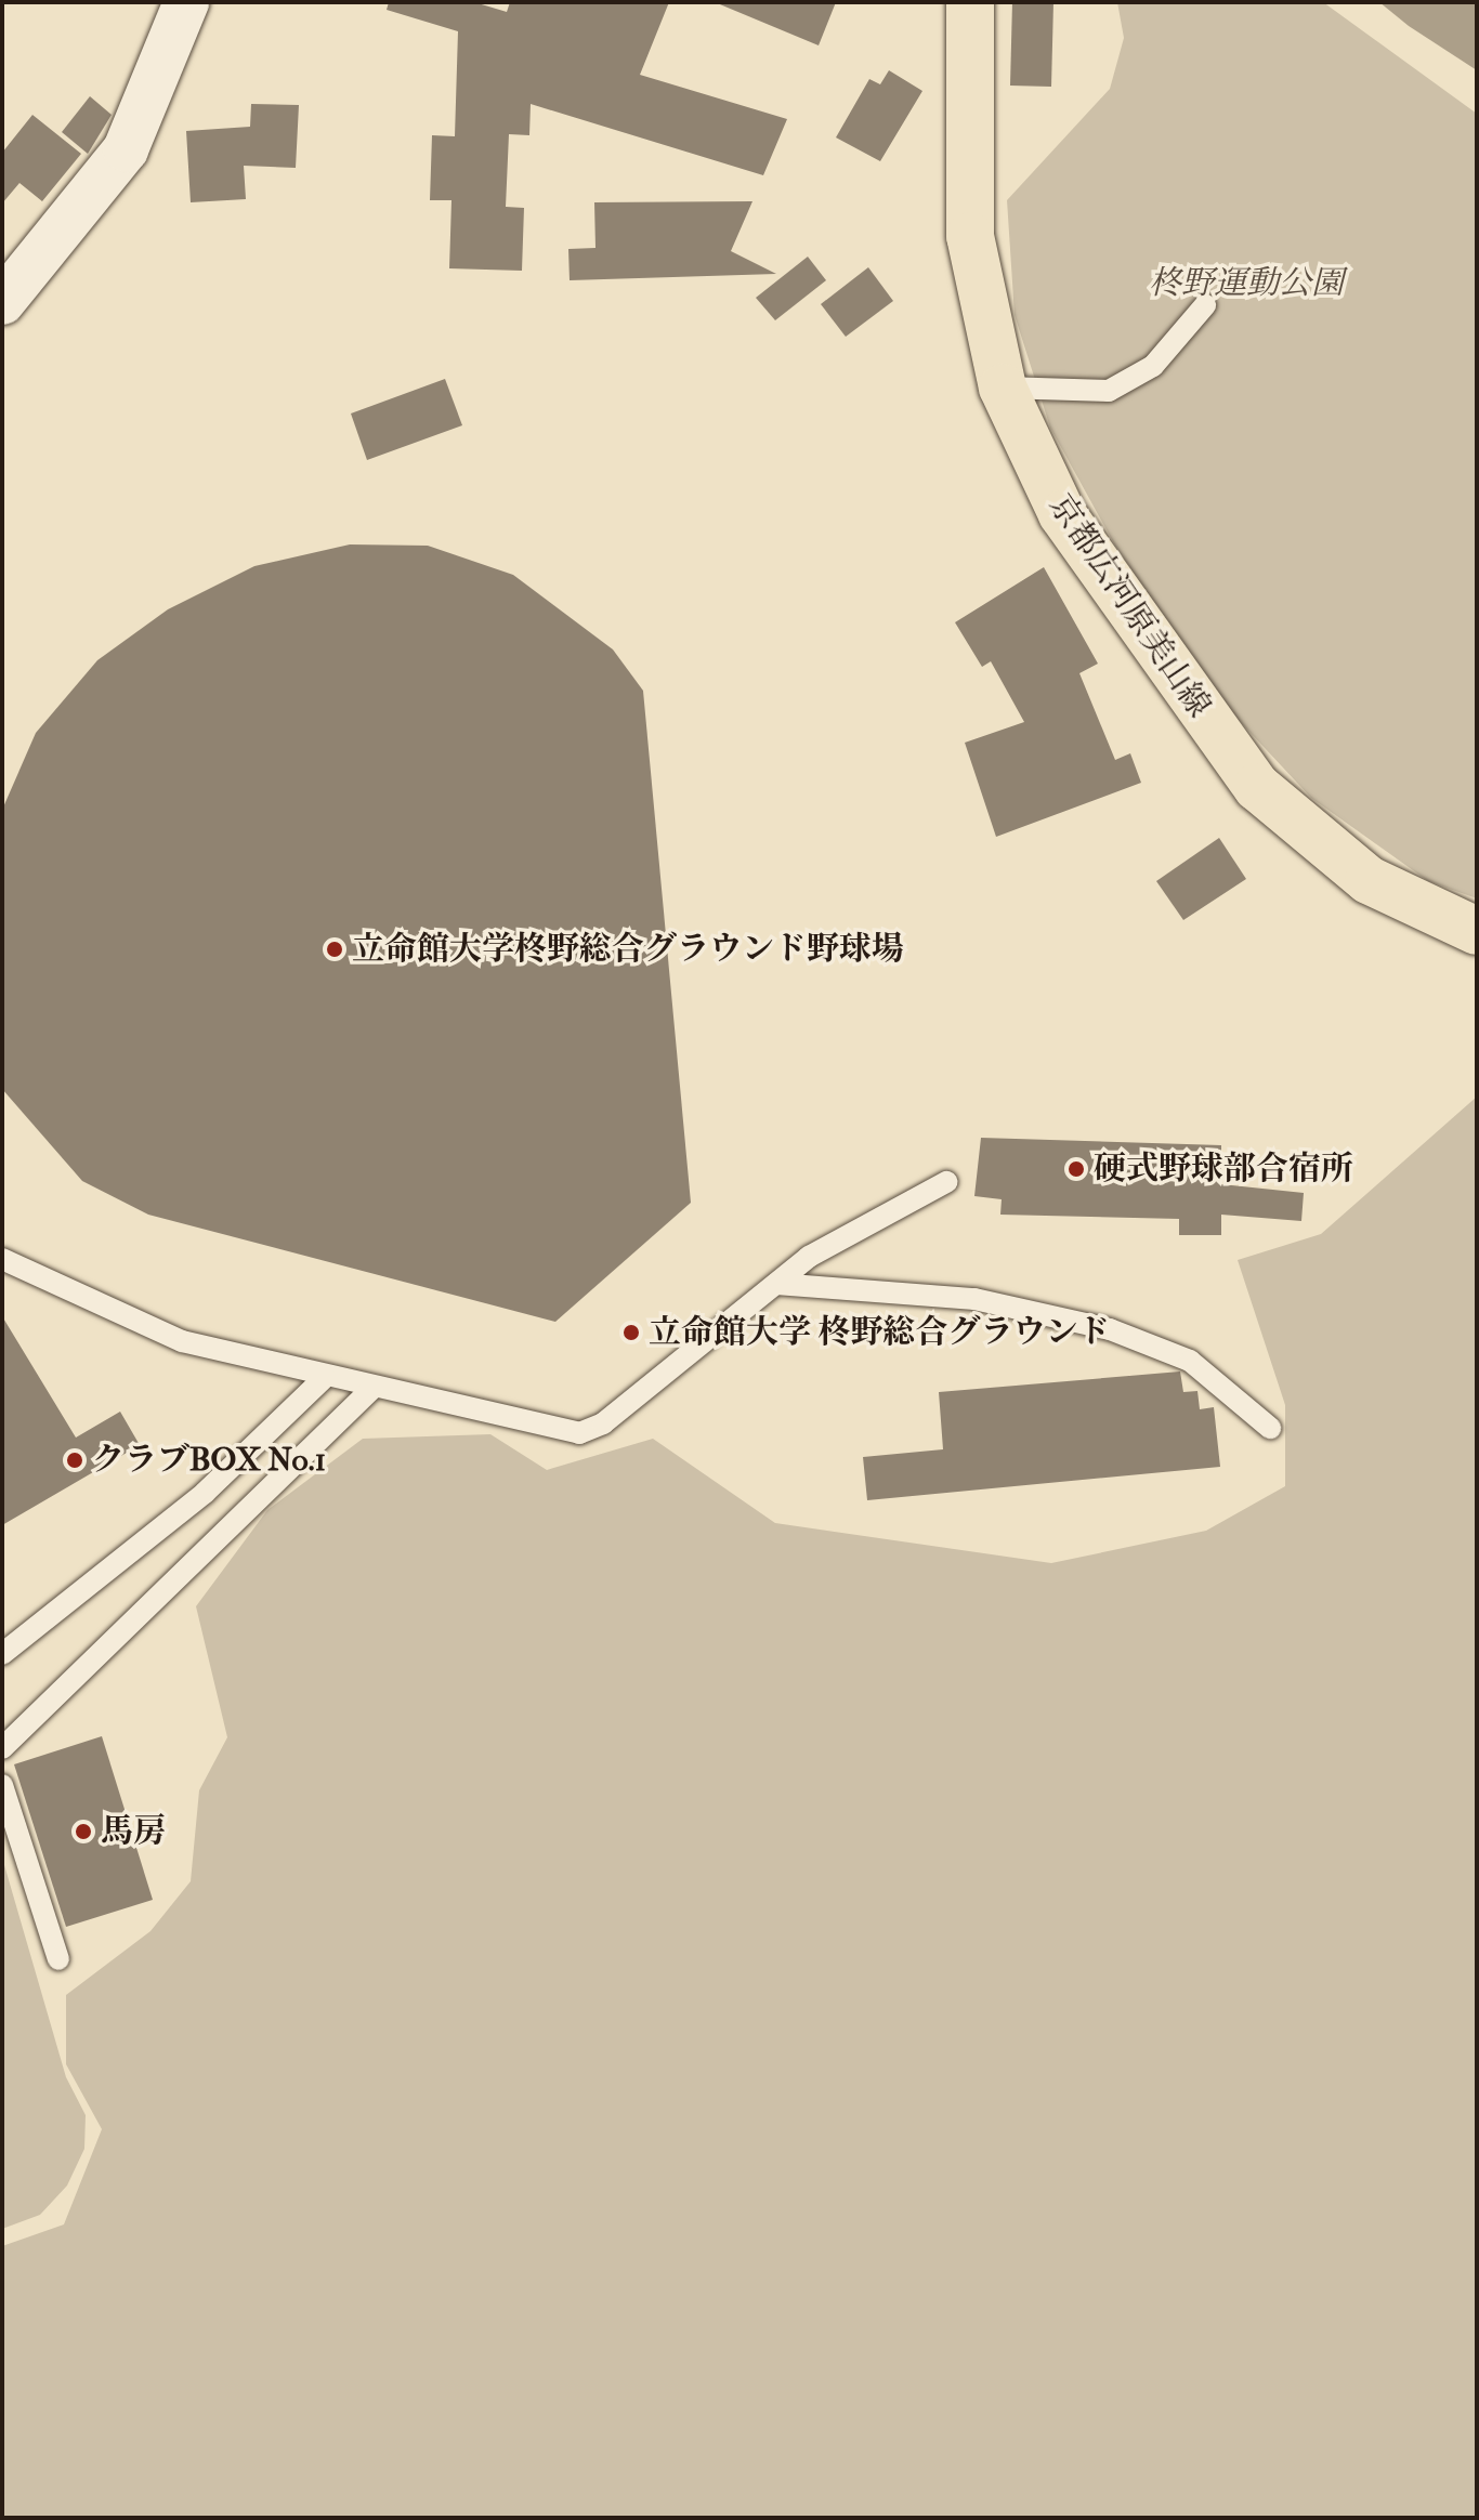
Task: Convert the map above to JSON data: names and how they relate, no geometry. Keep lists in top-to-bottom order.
{
  "streets": {
    "main road": ["京都広河原美山線"]
  },
  "parks": ["柊野運動公園"],
  "places": [
    "立命館大学柊野総合グラウンド野球場",
    "硬式野球部合宿所",
    "立命館大学 柊野総合グラウンド",
    "クラブBOX No.1",
    "馬房"
  ]
}
